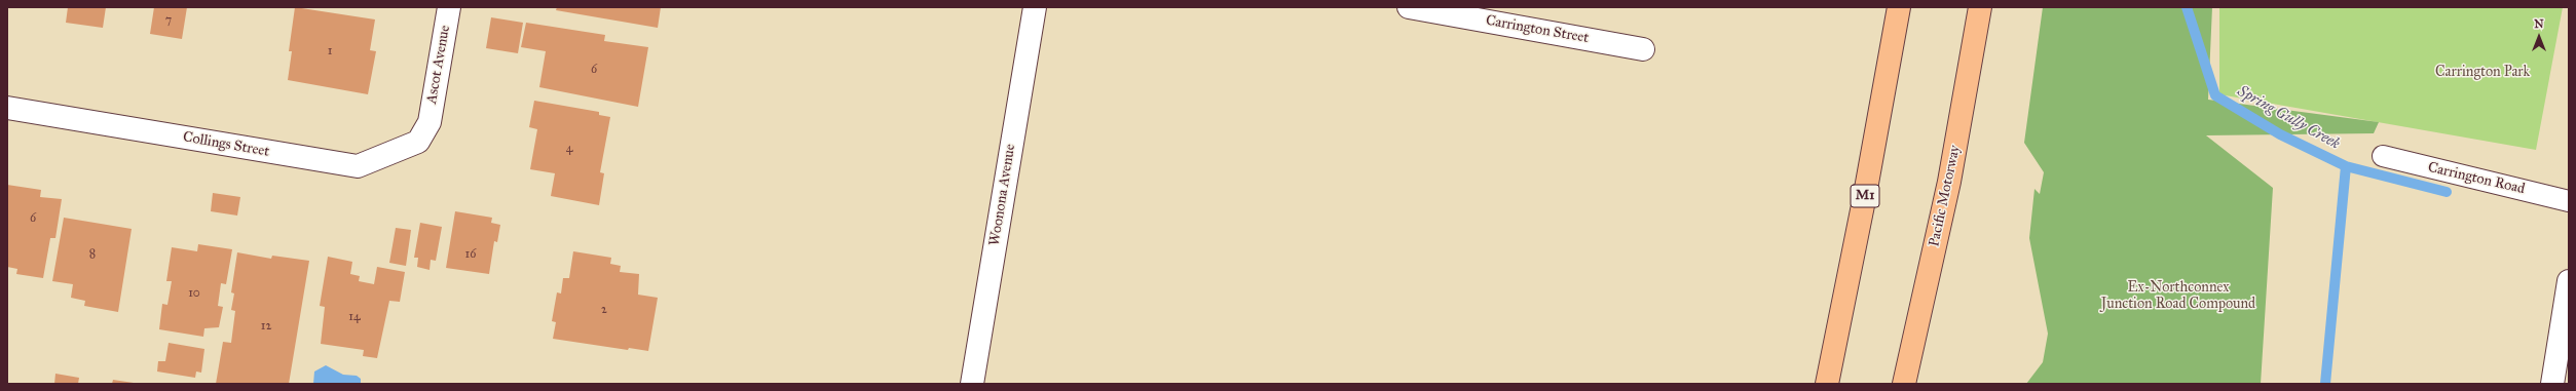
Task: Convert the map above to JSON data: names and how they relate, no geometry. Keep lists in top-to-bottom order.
{
  "streets": {
    "highway": ["M1", "Pacific Motorway"],
    "street": [
      "Carrington Street",
      "Ascot Avenue",
      "Collings Street",
      "Woonona Avenue"
    ],
    "lane": ["Carrington Road"]
  },
  "crossings": [
    ["Ascot Avenue", "Collings Street"]
  ],
  "water": ["Spring Gully Creek"],
  "parks": ["Carrington Park", "Ex-Northconnex Junction Road Compound"],
  "house_numbers": [
    "7",
    "1",
    "6",
    "4",
    "6",
    "8",
    "16",
    "10",
    "2",
    "14",
    "12"
  ],
  "north": "top"
}
